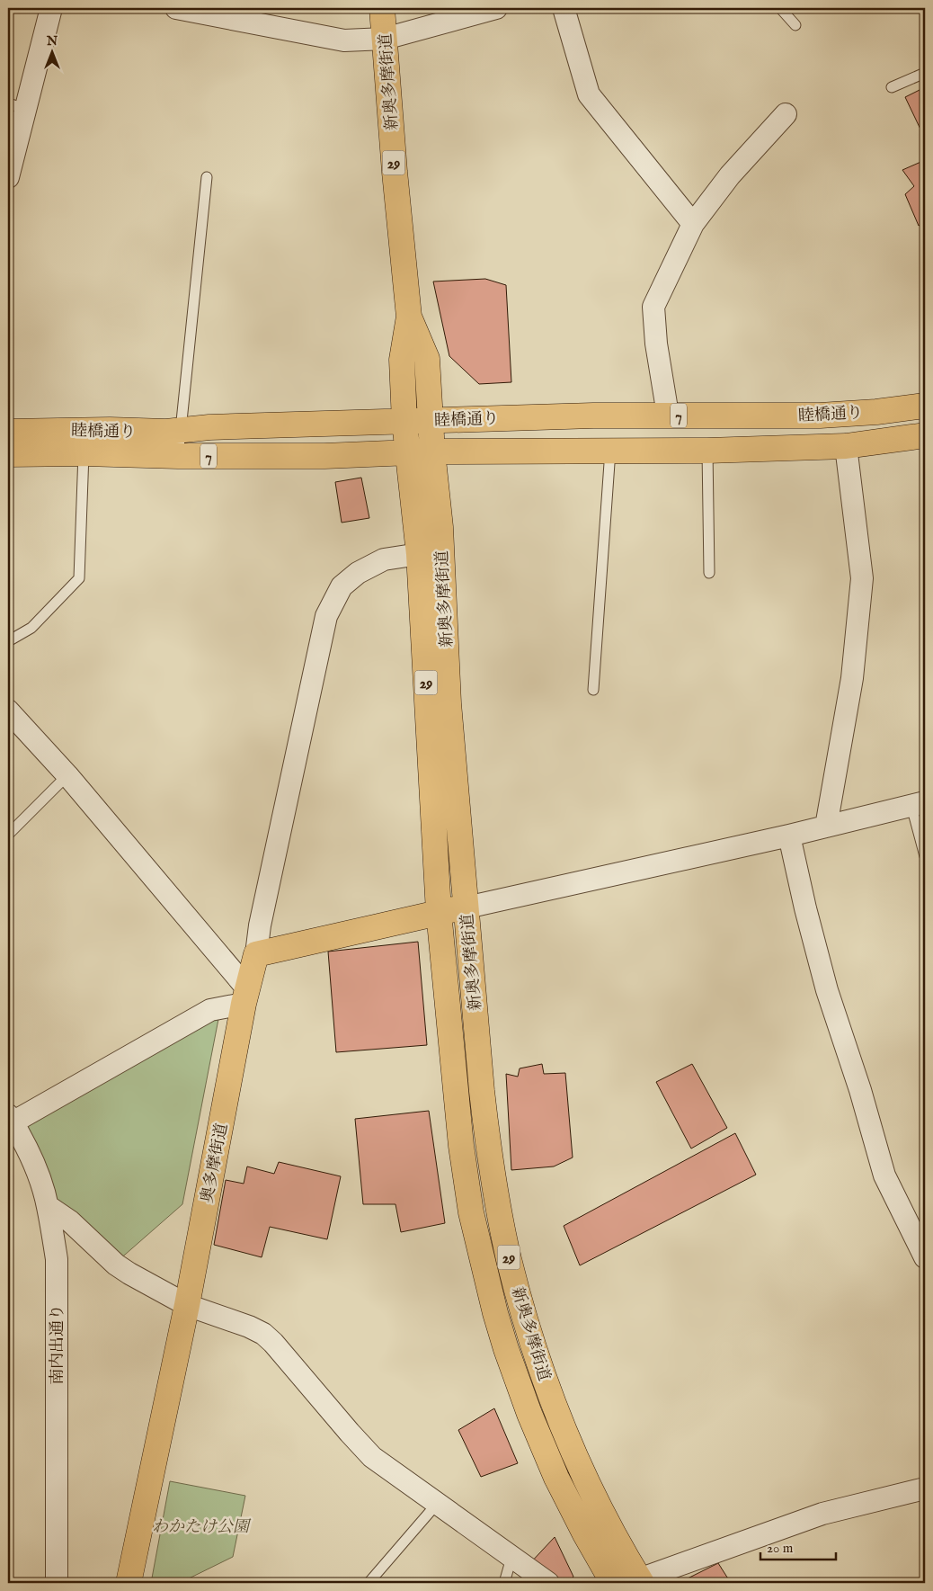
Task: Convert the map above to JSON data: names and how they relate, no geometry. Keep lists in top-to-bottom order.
{
  "streets": {
    "main road": [
      "新奥多摩街道",
      "29",
      "睦橋通り",
      "7",
      "奥多摩街道"
    ],
    "street": ["南内出通り"]
  },
  "crossings": [
    ["新奥多摩街道", "睦橋通り"]
  ],
  "parks": ["わかたけ公園"],
  "scale_bar": "20 m",
  "north": "top"
}
